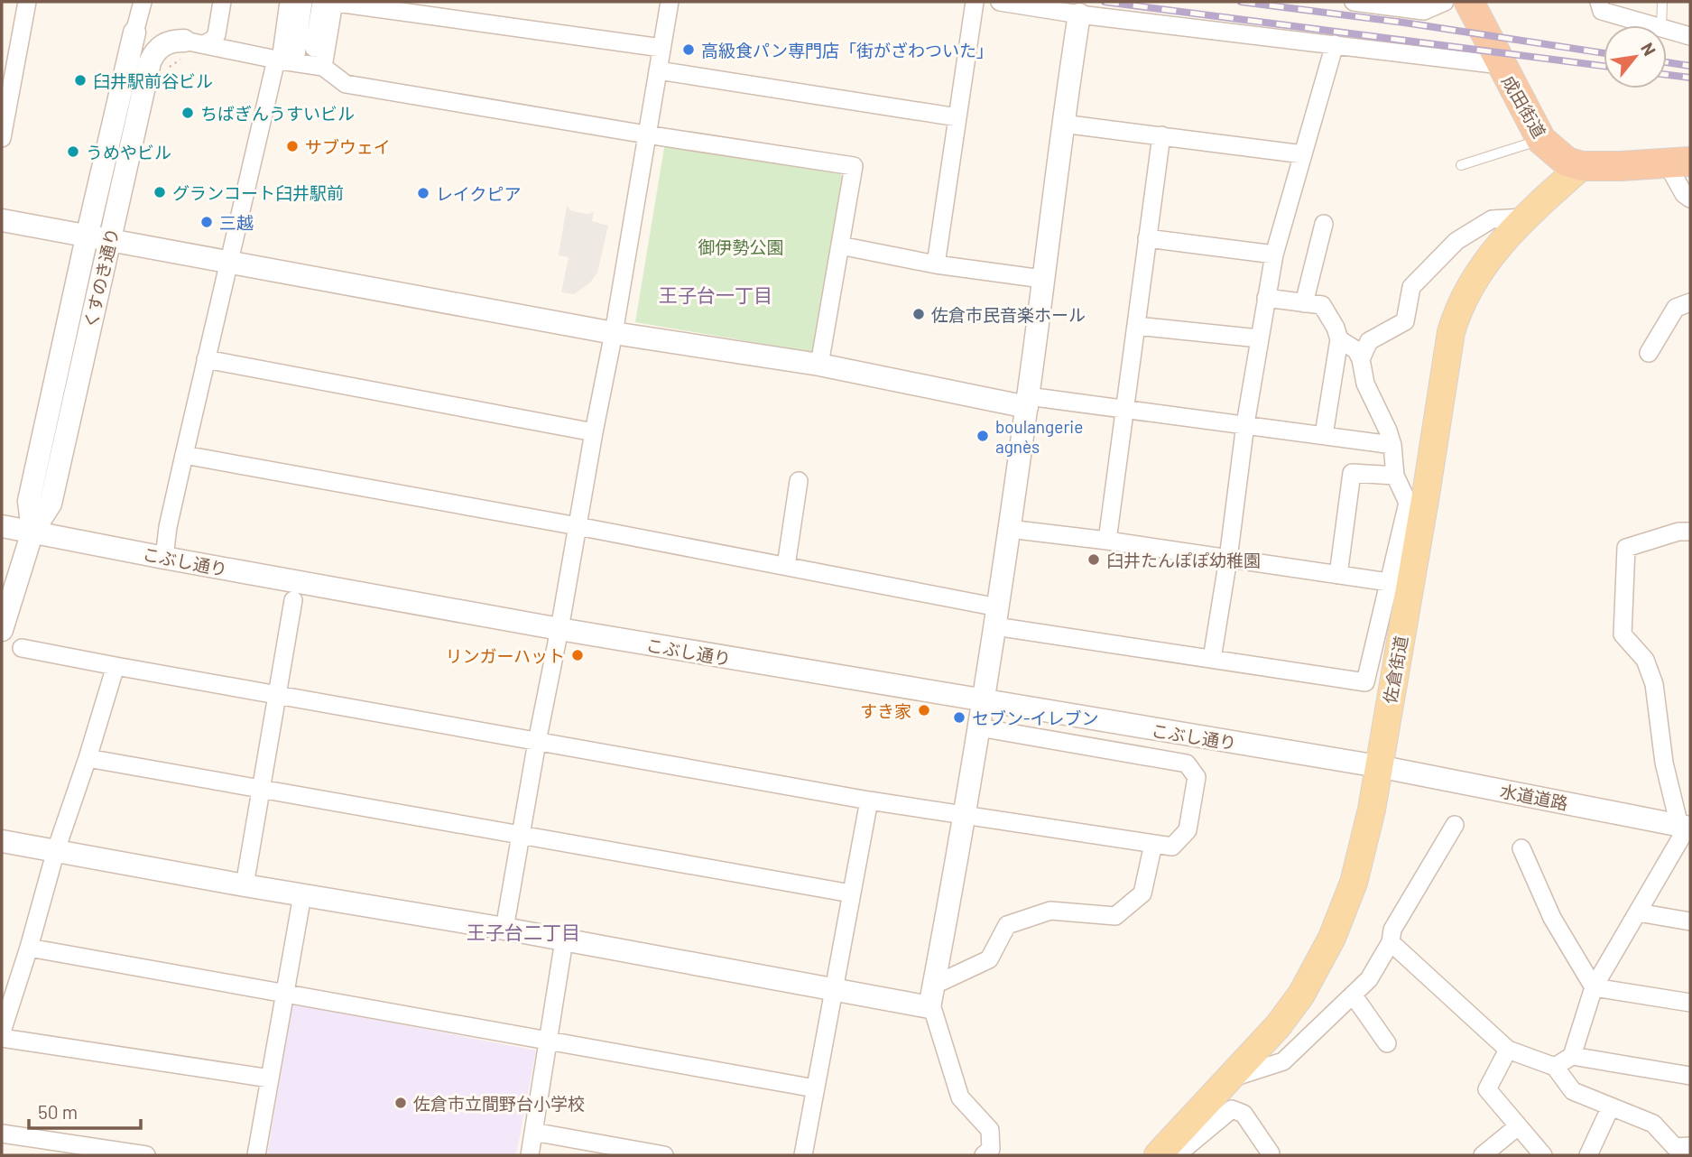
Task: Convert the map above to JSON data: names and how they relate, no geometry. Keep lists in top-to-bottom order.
{
  "streets": {
    "highway": ["成田街道"],
    "main road": ["佐倉街道"],
    "street": ["くすのき通り", "こぶし通り", "水道道路"]
  },
  "crossings": [
    ["成田街道", "佐倉街道"],
    ["くすのき通り", "こぶし通り"],
    ["こぶし通り", "佐倉街道"],
    ["こぶし通り", "水道道路"],
    ["佐倉街道", "水道道路"]
  ],
  "districts": ["王子台一丁目", "王子台二丁目"],
  "parks": ["御伊勢公園"],
  "places": [
    "高級食パン専門店「街がざわついた」",
    "臼井駅前谷ビル",
    "ちばぎんうすいビル",
    "サブウェイ",
    "うめやビル",
    "グランコート臼井駅前",
    "レイクピア",
    "三越",
    "佐倉市民音楽ホール",
    "boulangerie agnès",
    "臼井たんぽぽ幼稚園",
    "リンガーハット",
    "すき家",
    "セブン-イレブン",
    "佐倉市立間野台小学校"
  ],
  "scale_bar": "50 m",
  "north": "top right"
}
